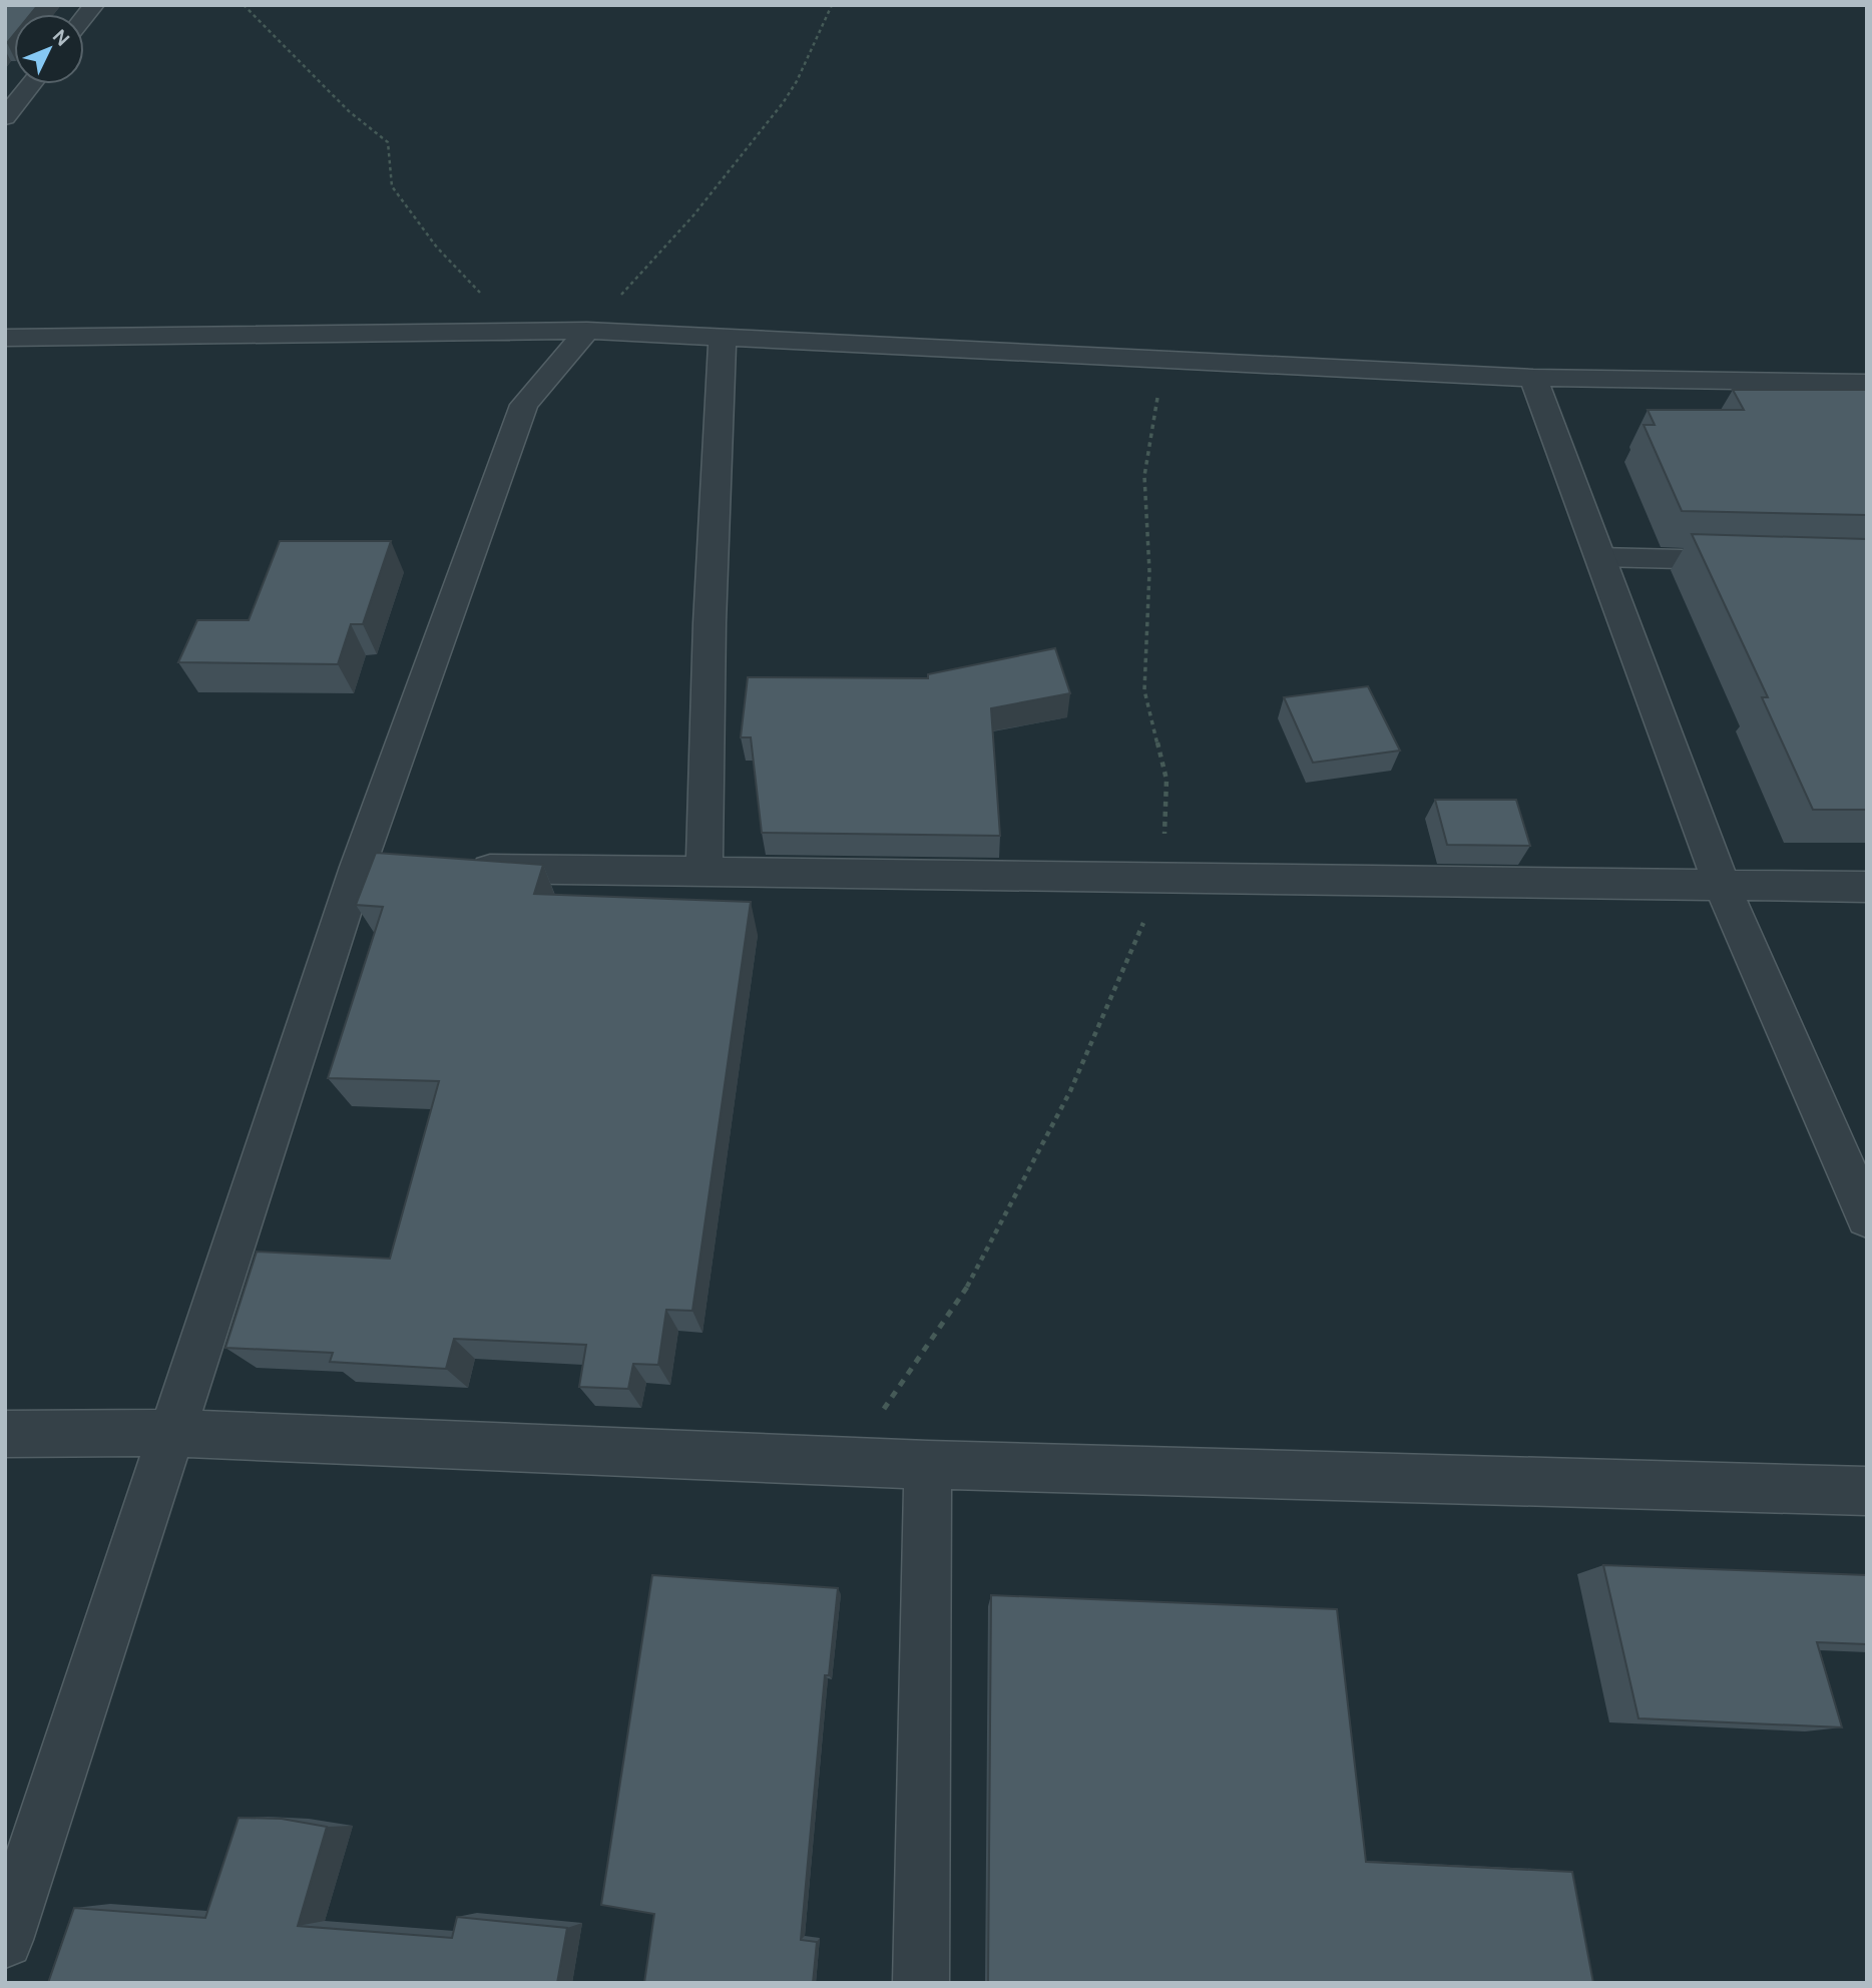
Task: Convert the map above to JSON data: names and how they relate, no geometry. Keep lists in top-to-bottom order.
{
  "north": "top right"
}
